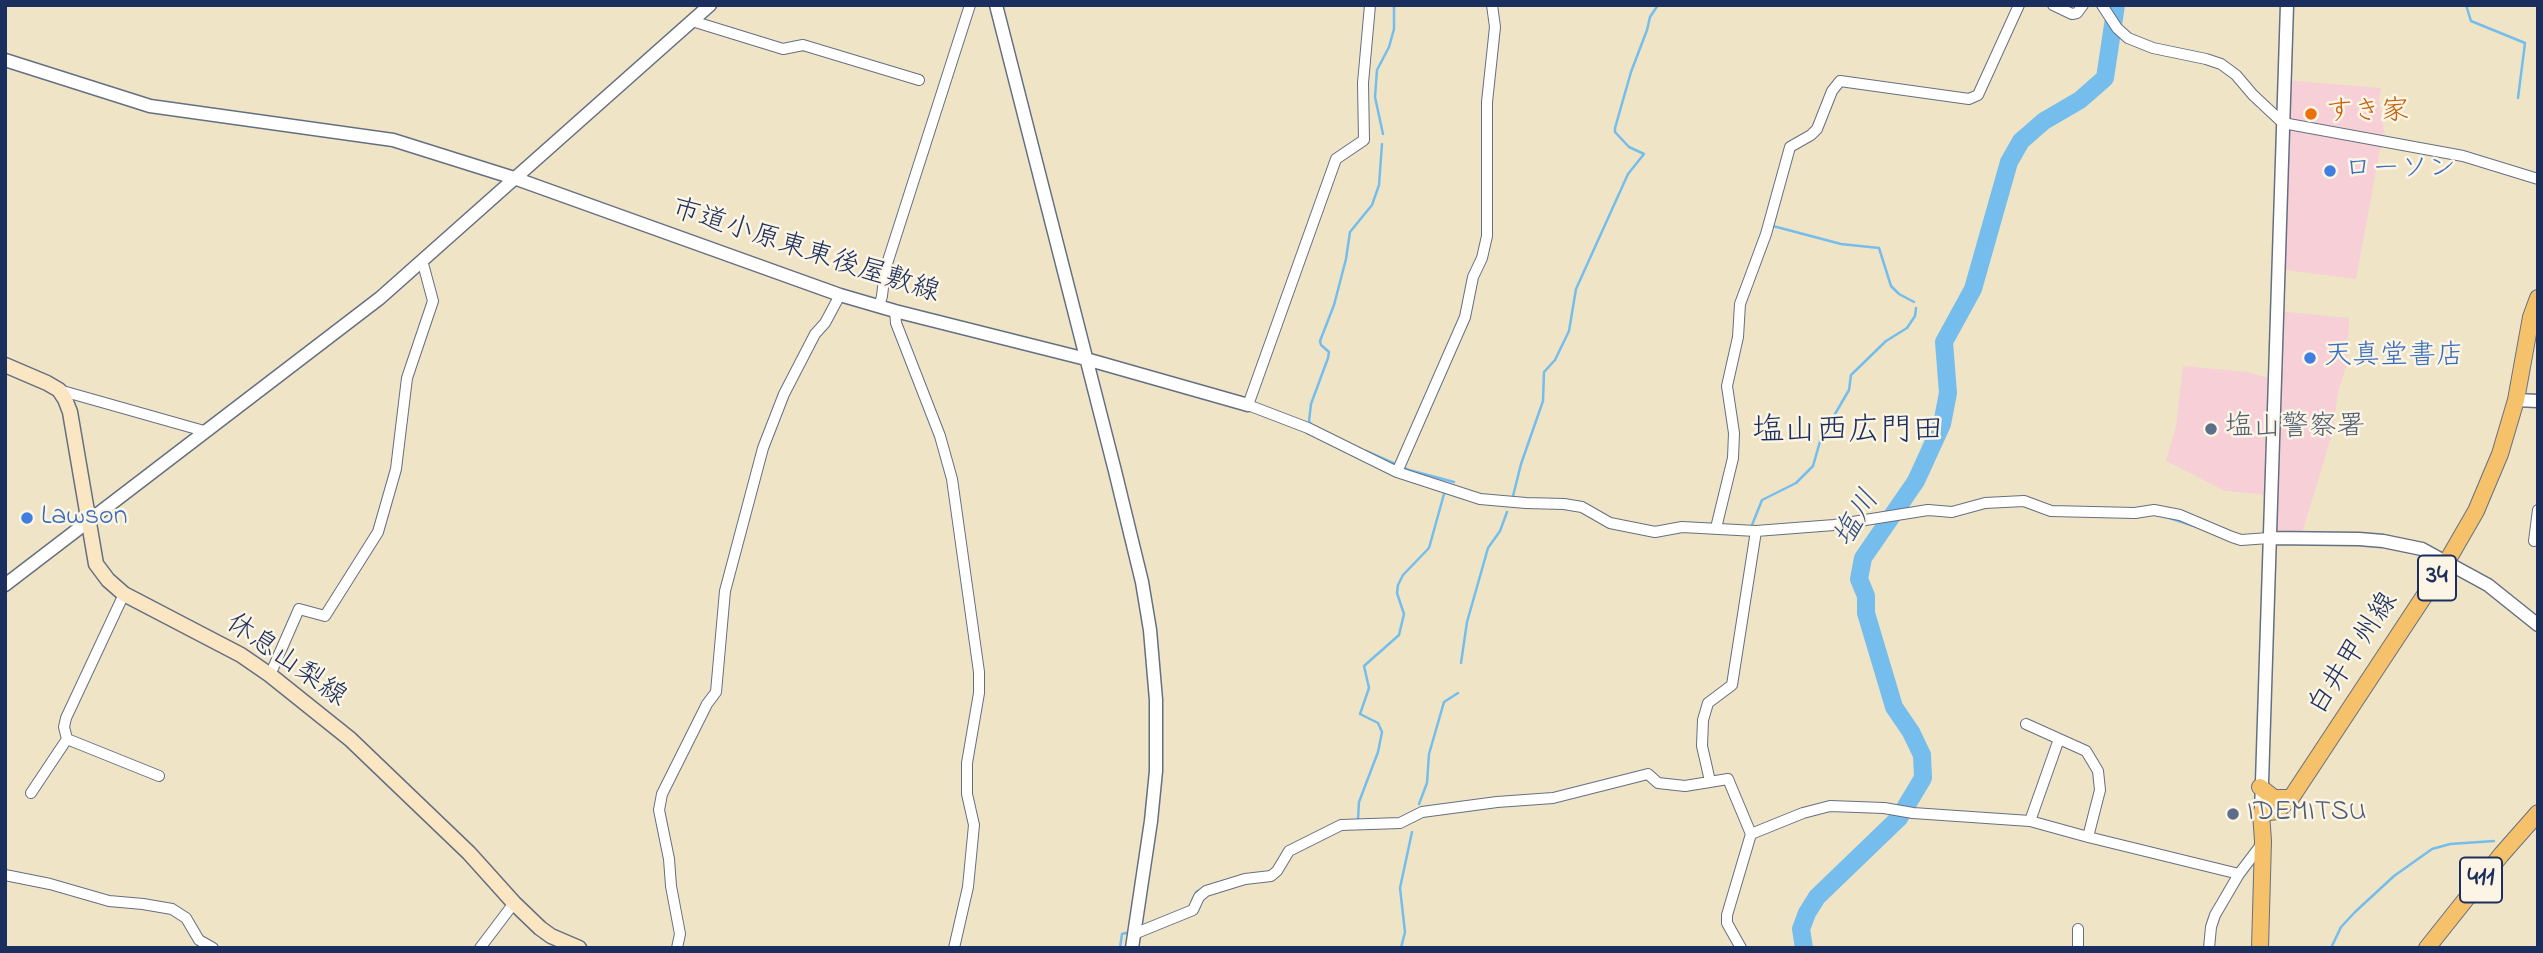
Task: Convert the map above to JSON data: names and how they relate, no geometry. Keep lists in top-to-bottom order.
{
  "streets": {
    "main road": [
      "34",
      "白井甲州線",
      "休息山梨線",
      "411"
    ],
    "street": ["市道小原東東後屋敷線"]
  },
  "districts": ["塩山西広門田"],
  "water": ["塩川"],
  "places": [
    "すき家",
    "ローソン",
    "天真堂書店",
    "塩山警察署",
    "Lawson",
    "IDEMITSU"
  ]
}
